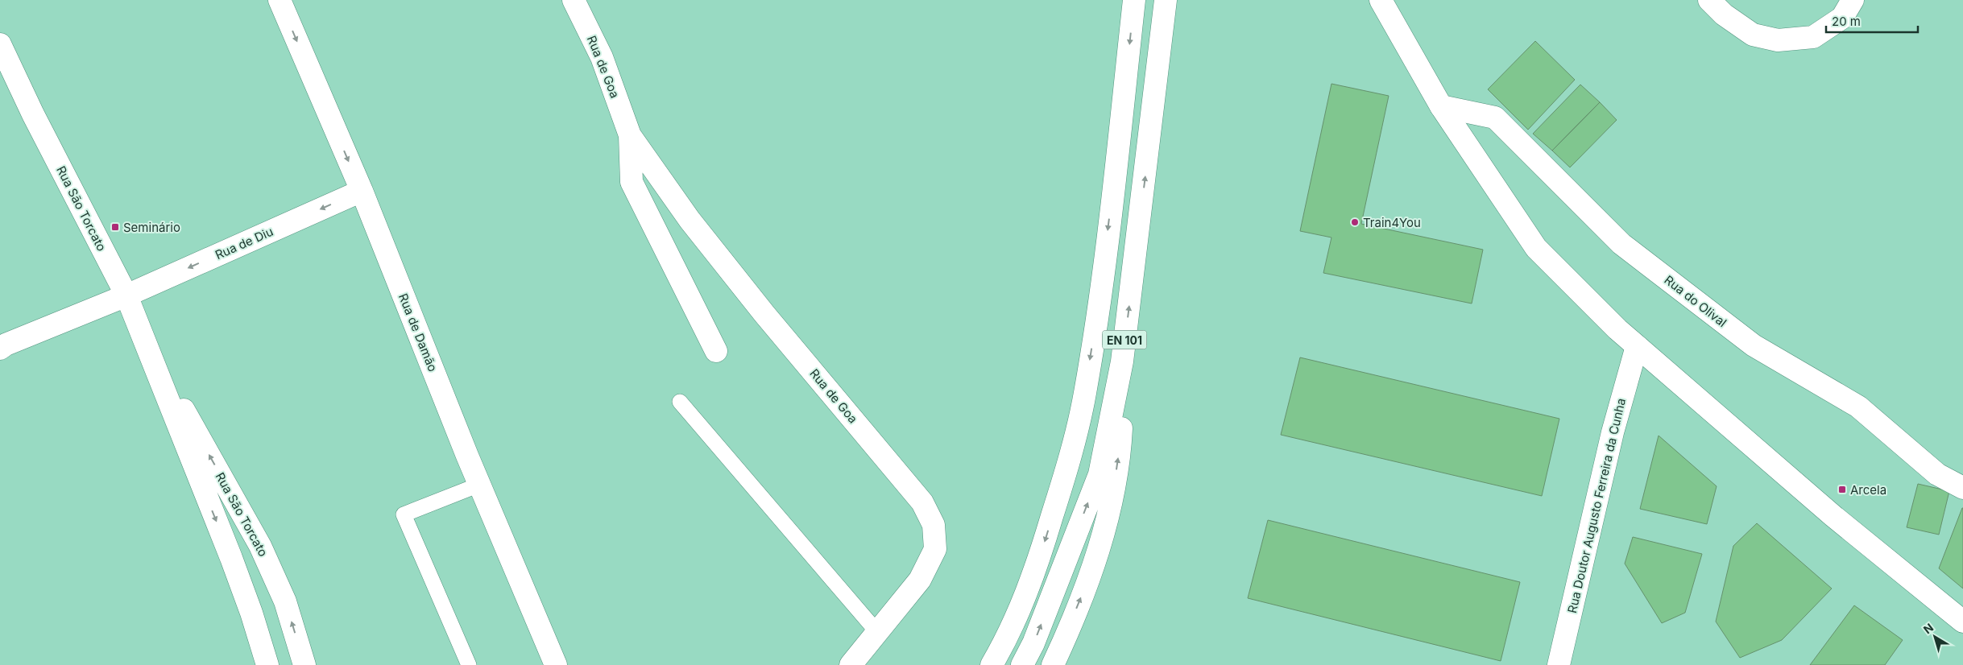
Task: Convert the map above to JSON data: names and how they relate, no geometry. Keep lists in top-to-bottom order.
{
  "streets": {
    "main road": [
      "Rua de Goa",
      "Rua São Torcato",
      "Rua de Diu",
      "Rua do Olival",
      "Rua de Damão",
      "EN 101",
      "Rua Doutor Augusto Ferreira da Cunha"
    ]
  },
  "crossings": [
    ["Rua São Torcato", "Rua de Diu"],
    ["Rua de Diu", "Rua de Damão"]
  ],
  "one_way": ["Rua de Diu"],
  "places": {
    "other": ["Train4You"],
    "transit": ["Seminário", "Arcela"]
  },
  "scale_bar": "20 m",
  "north": "top left"
}
